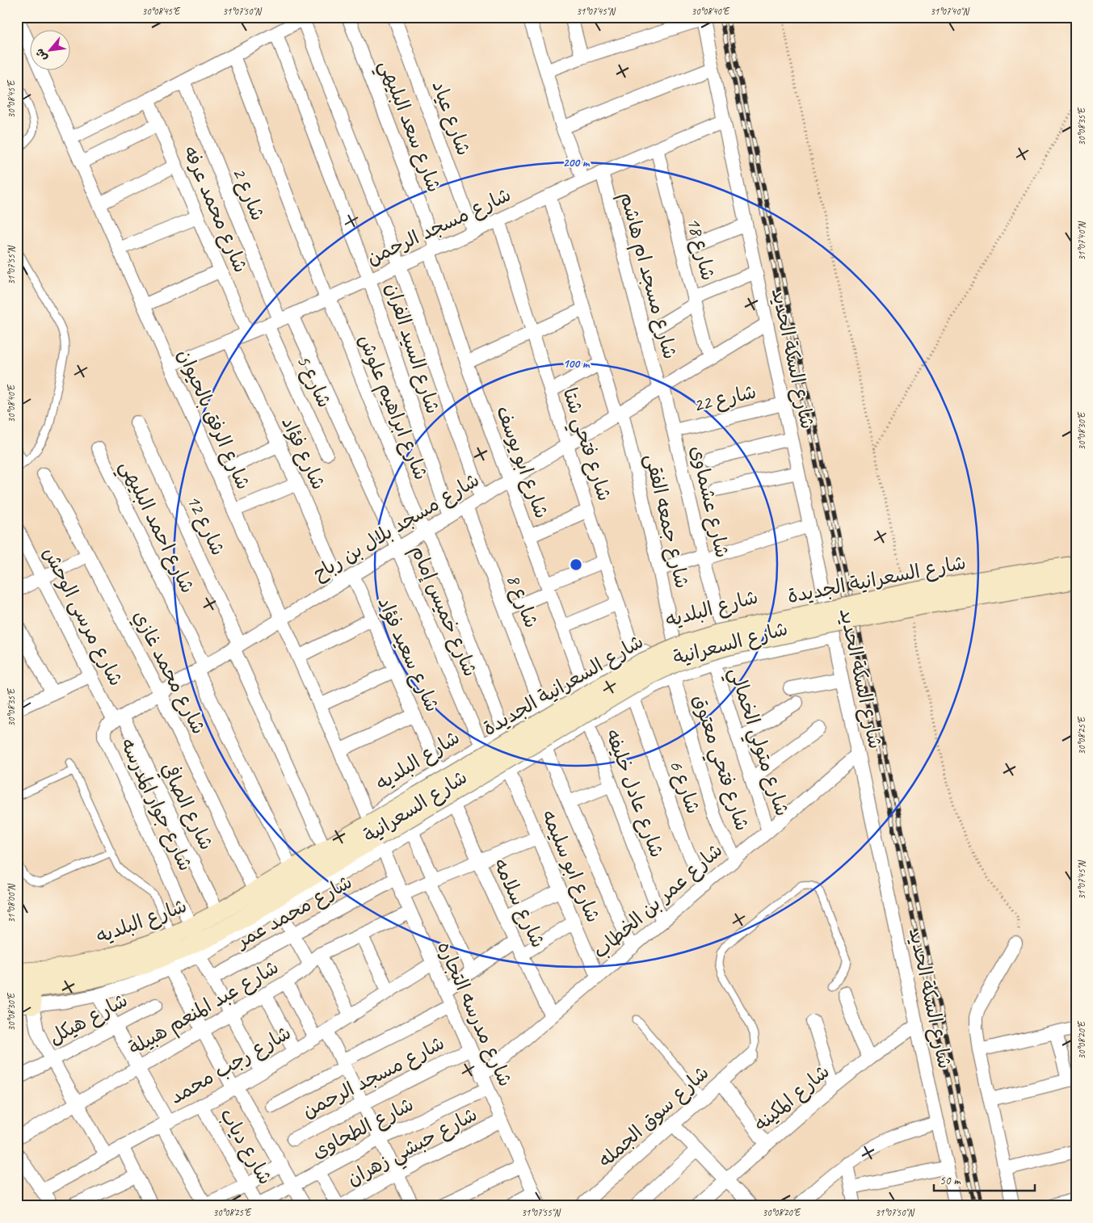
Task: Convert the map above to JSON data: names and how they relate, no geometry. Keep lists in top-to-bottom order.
{
  "streets": {
    "street": [
      "شارع عياد",
      "شارع سعد البليهي",
      "شارع 2",
      "شارع محمد عرفه",
      "شارع مسجد الرحمن",
      "شارع 18",
      "شارع مسجد ام هاشم",
      "شارع السيد الفران",
      "شارع السكة الحديد",
      "شارع 5",
      "شارع 22",
      "شارع ابراهيم علوش",
      "شارع الرفق بالحيوان",
      "شارع فتحي شتا",
      "شارع فؤاد",
      "شارع ابو يوسف",
      "شارع عشماوى",
      "شارع جمعه الفقى",
      "شارع 12",
      "شارع احمد البليهي",
      "شارع مسجد بلال بن رباح",
      "شارع السعرانية الجديدة",
      "شارع 8",
      "شارع البلديه",
      "شارع خميس إمام",
      "شارع مرسى الوحش",
      "شارع السعرانية",
      "شارع سعيد فؤاد",
      "شارع محمد غازي",
      "شارع متولي الخمالي",
      "شارع فتحي معتوق",
      "شارع 6",
      "شارع عادل خليفه",
      "شارع جوار المدرسه",
      "شارع الصافي",
      "شارع ابو سليمه",
      "شارع عمر بن الخطاب",
      "شارع سلامه",
      "شارع محمد عمر",
      "شارع عبد المنعم هبيلة",
      "شارع مدرسه التجاره",
      "شارع هيكل",
      "شارع رجب محمد",
      "شارع المكينه",
      "شارع سوق الجمله",
      "شارع الطحاوى",
      "شارع دياب",
      "شارع حبشي زهران"
    ]
  },
  "crossings": [
    ["شارع عياد", "شارع مسجد الرحمن"],
    ["شارع سعد البليهي", "شارع مسجد الرحمن"],
    ["شارع سعد البليهي", "شارع ابو يوسف"],
    ["شارع 2", "شارع مسجد الرحمن"],
    ["شارع 2", "شارع 5"],
    ["شارع 2", "شارع خميس إمام"],
    ["شارع محمد عرفه", "شارع مسجد الرحمن"],
    ["شارع مسجد الرحمن", "شارع 18"],
    ["شارع مسجد الرحمن", "شارع مسجد ام هاشم"],
    ["شارع مسجد الرحمن", "شارع السيد الفران"],
    ["شارع مسجد الرحمن", "شارع السكة الحديد"],
    ["شارع مسجد الرحمن", "شارع 5"],
    ["شارع مسجد الرحمن", "شارع ابراهيم علوش"],
    ["شارع مسجد الرحمن", "شارع الرفق بالحيوان"],
    ["شارع مسجد الرحمن", "شارع فتحي شتا"],
    ["شارع مسجد الرحمن", "شارع فؤاد"],
    ["شارع مسجد الرحمن", "شارع ابو يوسف"],
    ["شارع مسجد الرحمن", "شارع جمعه الفقى"],
    ["شارع مسجد الرحمن", "شارع خميس إمام"],
    ["شارع مسجد الرحمن", "شارع مدرسه التجاره"],
    ["شارع 18", "شارع مسجد بلال بن رباح"],
    ["شارع مسجد ام هاشم", "شارع عشماوى"],
    ["شارع مسجد ام هاشم", "شارع مسجد بلال بن رباح"],
    ["شارع السيد الفران", "شارع مسجد بلال بن رباح"],
    ["شارع السكة الحديد", "شارع 22"],
    ["شارع السكة الحديد", "شارع مسجد بلال بن رباح"],
    ["شارع السكة الحديد", "شارع البلديه"],
    ["شارع السكة الحديد", "شارع السعرانية"],
    ["شارع السكة الحديد", "شارع عمر بن الخطاب"],
    ["شارع السكة الحديد", "شارع المكينه"],
    ["شارع 5", "شارع خميس إمام"],
    ["شارع 22", "شارع عشماوى"],
    ["شارع ابراهيم علوش", "شارع مسجد بلال بن رباح"],
    ["شارع ابراهيم علوش", "شارع البلديه"],
    ["شارع الرفق بالحيوان", "شارع مسجد بلال بن رباح"],
    ["شارع الرفق بالحيوان", "شارع السعرانية الجديدة"],
    ["شارع الرفق بالحيوان", "شارع البلديه"],
    ["شارع الرفق بالحيوان", "شارع السعرانية"],
    ["شارع الرفق بالحيوان", "شارع مدرسه التجاره"],
    ["شارع فتحي شتا", "شارع مسجد بلال بن رباح"],
    ["شارع فتحي شتا", "شارع البلديه"],
    ["شارع فؤاد", "شارع مسجد بلال بن رباح"],
    ["شارع ابو يوسف", "شارع مسجد بلال بن رباح"],
    ["شارع ابو يوسف", "شارع البلديه"],
    ["شارع عشماوى", "شارع مسجد بلال بن رباح"],
    ["شارع عشماوى", "شارع البلديه"],
    ["شارع جمعه الفقى", "شارع مسجد بلال بن رباح"],
    ["شارع جمعه الفقى", "شارع البلديه"],
    ["شارع 12", "شارع مسجد بلال بن رباح"],
    ["شارع 12", "شارع البلديه"],
    ["شارع احمد البليهي", "شارع مسجد بلال بن رباح"],
    ["شارع احمد البليهي", "شارع البلديه"],
    ["شارع مسجد بلال بن رباح", "شارع 8"],
    ["شارع مسجد بلال بن رباح", "شارع خميس إمام"],
    ["شارع مسجد بلال بن رباح", "شارع مرسى الوحش"],
    ["شارع مسجد بلال بن رباح", "شارع سعيد فؤاد"],
    ["شارع مسجد بلال بن رباح", "شارع محمد غازي"],
    ["شارع مسجد بلال بن رباح", "شارع جوار المدرسه"],
    ["شارع مسجد بلال بن رباح", "شارع الصافي"],
    ["شارع السعرانية الجديدة", "شارع البلديه"],
    ["شارع السعرانية الجديدة", "شارع السعرانية"],
    ["شارع السعرانية الجديدة", "شارع مدرسه التجاره"],
    ["شارع 8", "شارع البلديه"],
    ["شارع البلديه", "شارع خميس إمام"],
    ["شارع البلديه", "شارع السعرانية"],
    ["شارع البلديه", "شارع سعيد فؤاد"],
    ["شارع البلديه", "شارع محمد غازي"],
    ["شارع البلديه", "شارع جوار المدرسه"],
    ["شارع البلديه", "شارع الصافي"],
    ["شارع البلديه", "شارع مدرسه التجاره"],
    ["شارع مرسى الوحش", "شارع جوار المدرسه"],
    ["شارع مرسى الوحش", "شارع الصافي"],
    ["شارع السعرانية", "شارع متولي الخمالي"],
    ["شارع السعرانية", "شارع فتحي معتوق"],
    ["شارع السعرانية", "شارع 6"],
    ["شارع السعرانية", "شارع عادل خليفه"],
    ["شارع السعرانية", "شارع جوار المدرسه"],
    ["شارع السعرانية", "شارع ابو سليمه"],
    ["شارع السعرانية", "شارع سلامه"],
    ["شارع السعرانية", "شارع مدرسه التجاره"],
    ["شارع متولي الخمالي", "شارع عمر بن الخطاب"],
    ["شارع فتحي معتوق", "شارع عمر بن الخطاب"],
    ["شارع 6", "شارع عمر بن الخطاب"],
    ["شارع عادل خليفه", "شارع عمر بن الخطاب"],
    ["شارع جوار المدرسه", "شارع الصافي"],
    ["شارع جوار المدرسه", "شارع محمد عمر"],
    ["شارع جوار المدرسه", "شارع عبد المنعم هبيلة"],
    ["شارع جوار المدرسه", "شارع رجب محمد"],
    ["شارع ابو سليمه", "شارع عمر بن الخطاب"],
    ["شارع عمر بن الخطاب", "شارع سلامه"],
    ["شارع عمر بن الخطاب", "شارع مدرسه التجاره"],
    ["شارع محمد عمر", "شارع مدرسه التجاره"],
    ["شارع عبد المنعم هبيلة", "شارع مدرسه التجاره"],
    ["شارع مدرسه التجاره", "شارع رجب محمد"],
    ["شارع مدرسه التجاره", "شارع الطحاوى"],
    ["شارع مدرسه التجاره", "شارع حبشي زهران"],
    ["شارع رجب محمد", "شارع دياب"],
    ["شارع الطحاوى", "شارع دياب"]
  ],
  "scale_bar": "50 m",
  "north": "bottom left",
  "coordinates": [
    "30°08'45\"E",
    "31°07'50\"N",
    "31°07'45\"N",
    "30°08'40\"E",
    "31°07'40\"N",
    "30°08'35\"E",
    "31°07'55\"N",
    "30°08'30\"E",
    "30°08'25\"E",
    "31°08'00\"N",
    "30°08'20\"E"
  ],
  "rings": ["200 m", "100 m"]
}
